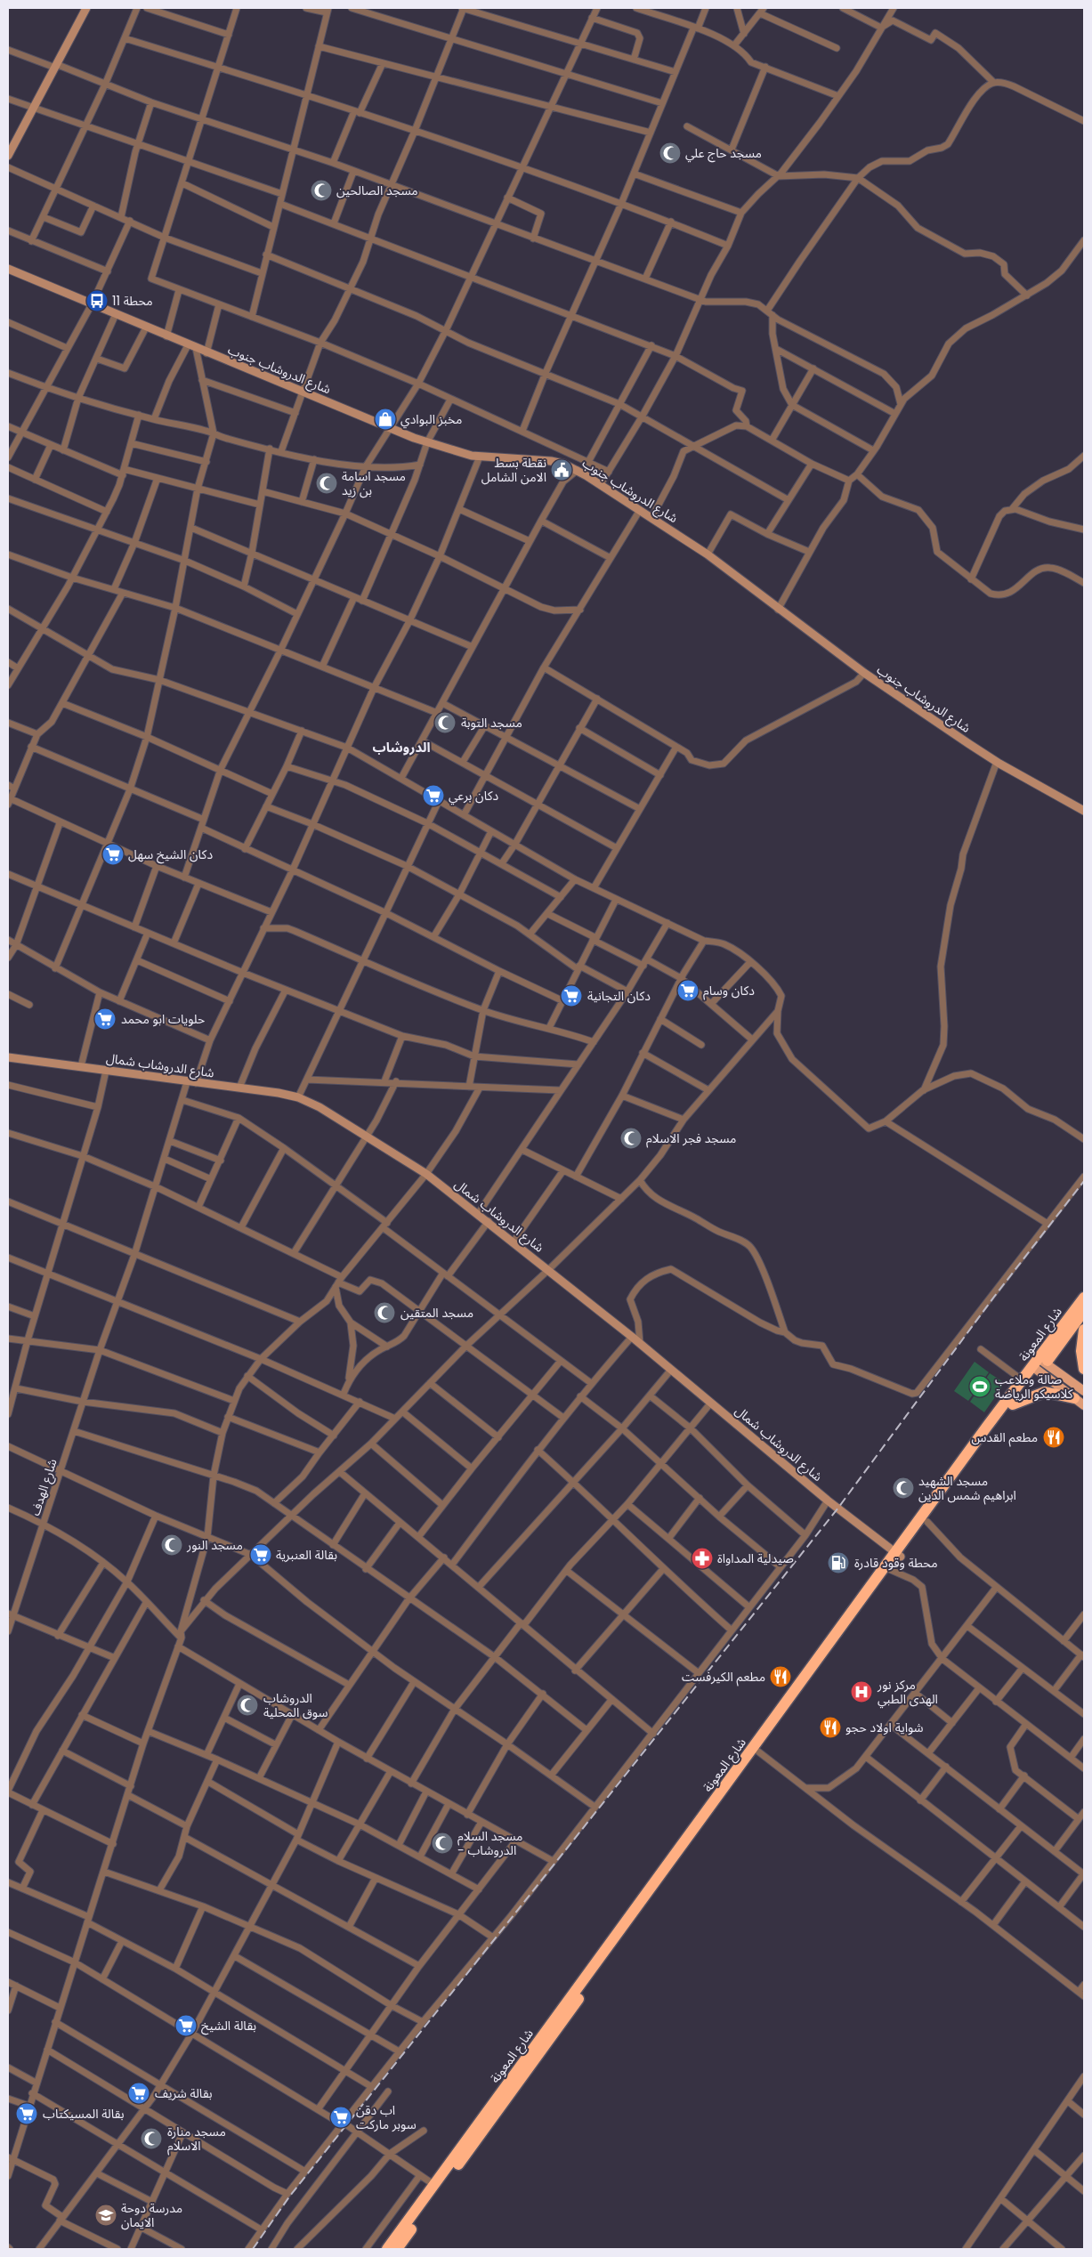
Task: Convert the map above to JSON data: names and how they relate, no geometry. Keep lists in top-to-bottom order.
{
  "streets": {
    "highway": ["شارع المعونة"],
    "street": ["شارع الدروشاب جنوب", "شارع الدروشاب شمال", "شارع الهدف"]
  },
  "crossings": [
    ["شارع الدروشاب جنوب", "شارع الهدف"],
    ["شارع الدروشاب شمال", "شارع المعونة"],
    ["شارع الدروشاب شمال", "شارع الهدف"]
  ],
  "districts": ["الدروشاب"],
  "places": {
    "mosque": [
      "مسجد حاج علي",
      "مسجد الصالحين",
      "مسجد اسامة بن زيد",
      "مسجد التوبة",
      "مسجد فجر الاسلام",
      "مسجد المتقين",
      "مسجد الشهيد ابراهيم شمس الدين",
      "مسجد النور",
      "الدروشاب سوق المحلية",
      "مسجد السلام - الدروشاب",
      "مسجد منارة الاسلام"
    ],
    "bus stop": ["محطة 11"],
    "shop": ["مخبز البوادي"],
    "public building": ["نقطة بسط الامن الشامل"],
    "supermarket": [
      "دكان برعي",
      "دكان الشيخ سهل",
      "دكان وسام",
      "دكان التجانية",
      "حلويات ابو محمد",
      "بقالة العنبرية",
      "بقالة الشيخ",
      "بقالة شريف",
      "بقالة المسيكتاب",
      "اب دقن سوبر ماركت"
    ],
    "sports": ["صالة وملاعب كلاسيكو الرياضة"],
    "restaurant": ["مطعم القدس", "مطعم الكيرفست", "شواية اولاد حجو"],
    "pharmacy": ["صيدلية المداواة"],
    "fuel station": ["محطة وقود قادرة"],
    "hospital": ["مركز نور الهدى الطبي"],
    "school or university": ["مدرسة دوحة الايمان"]
  }
}
